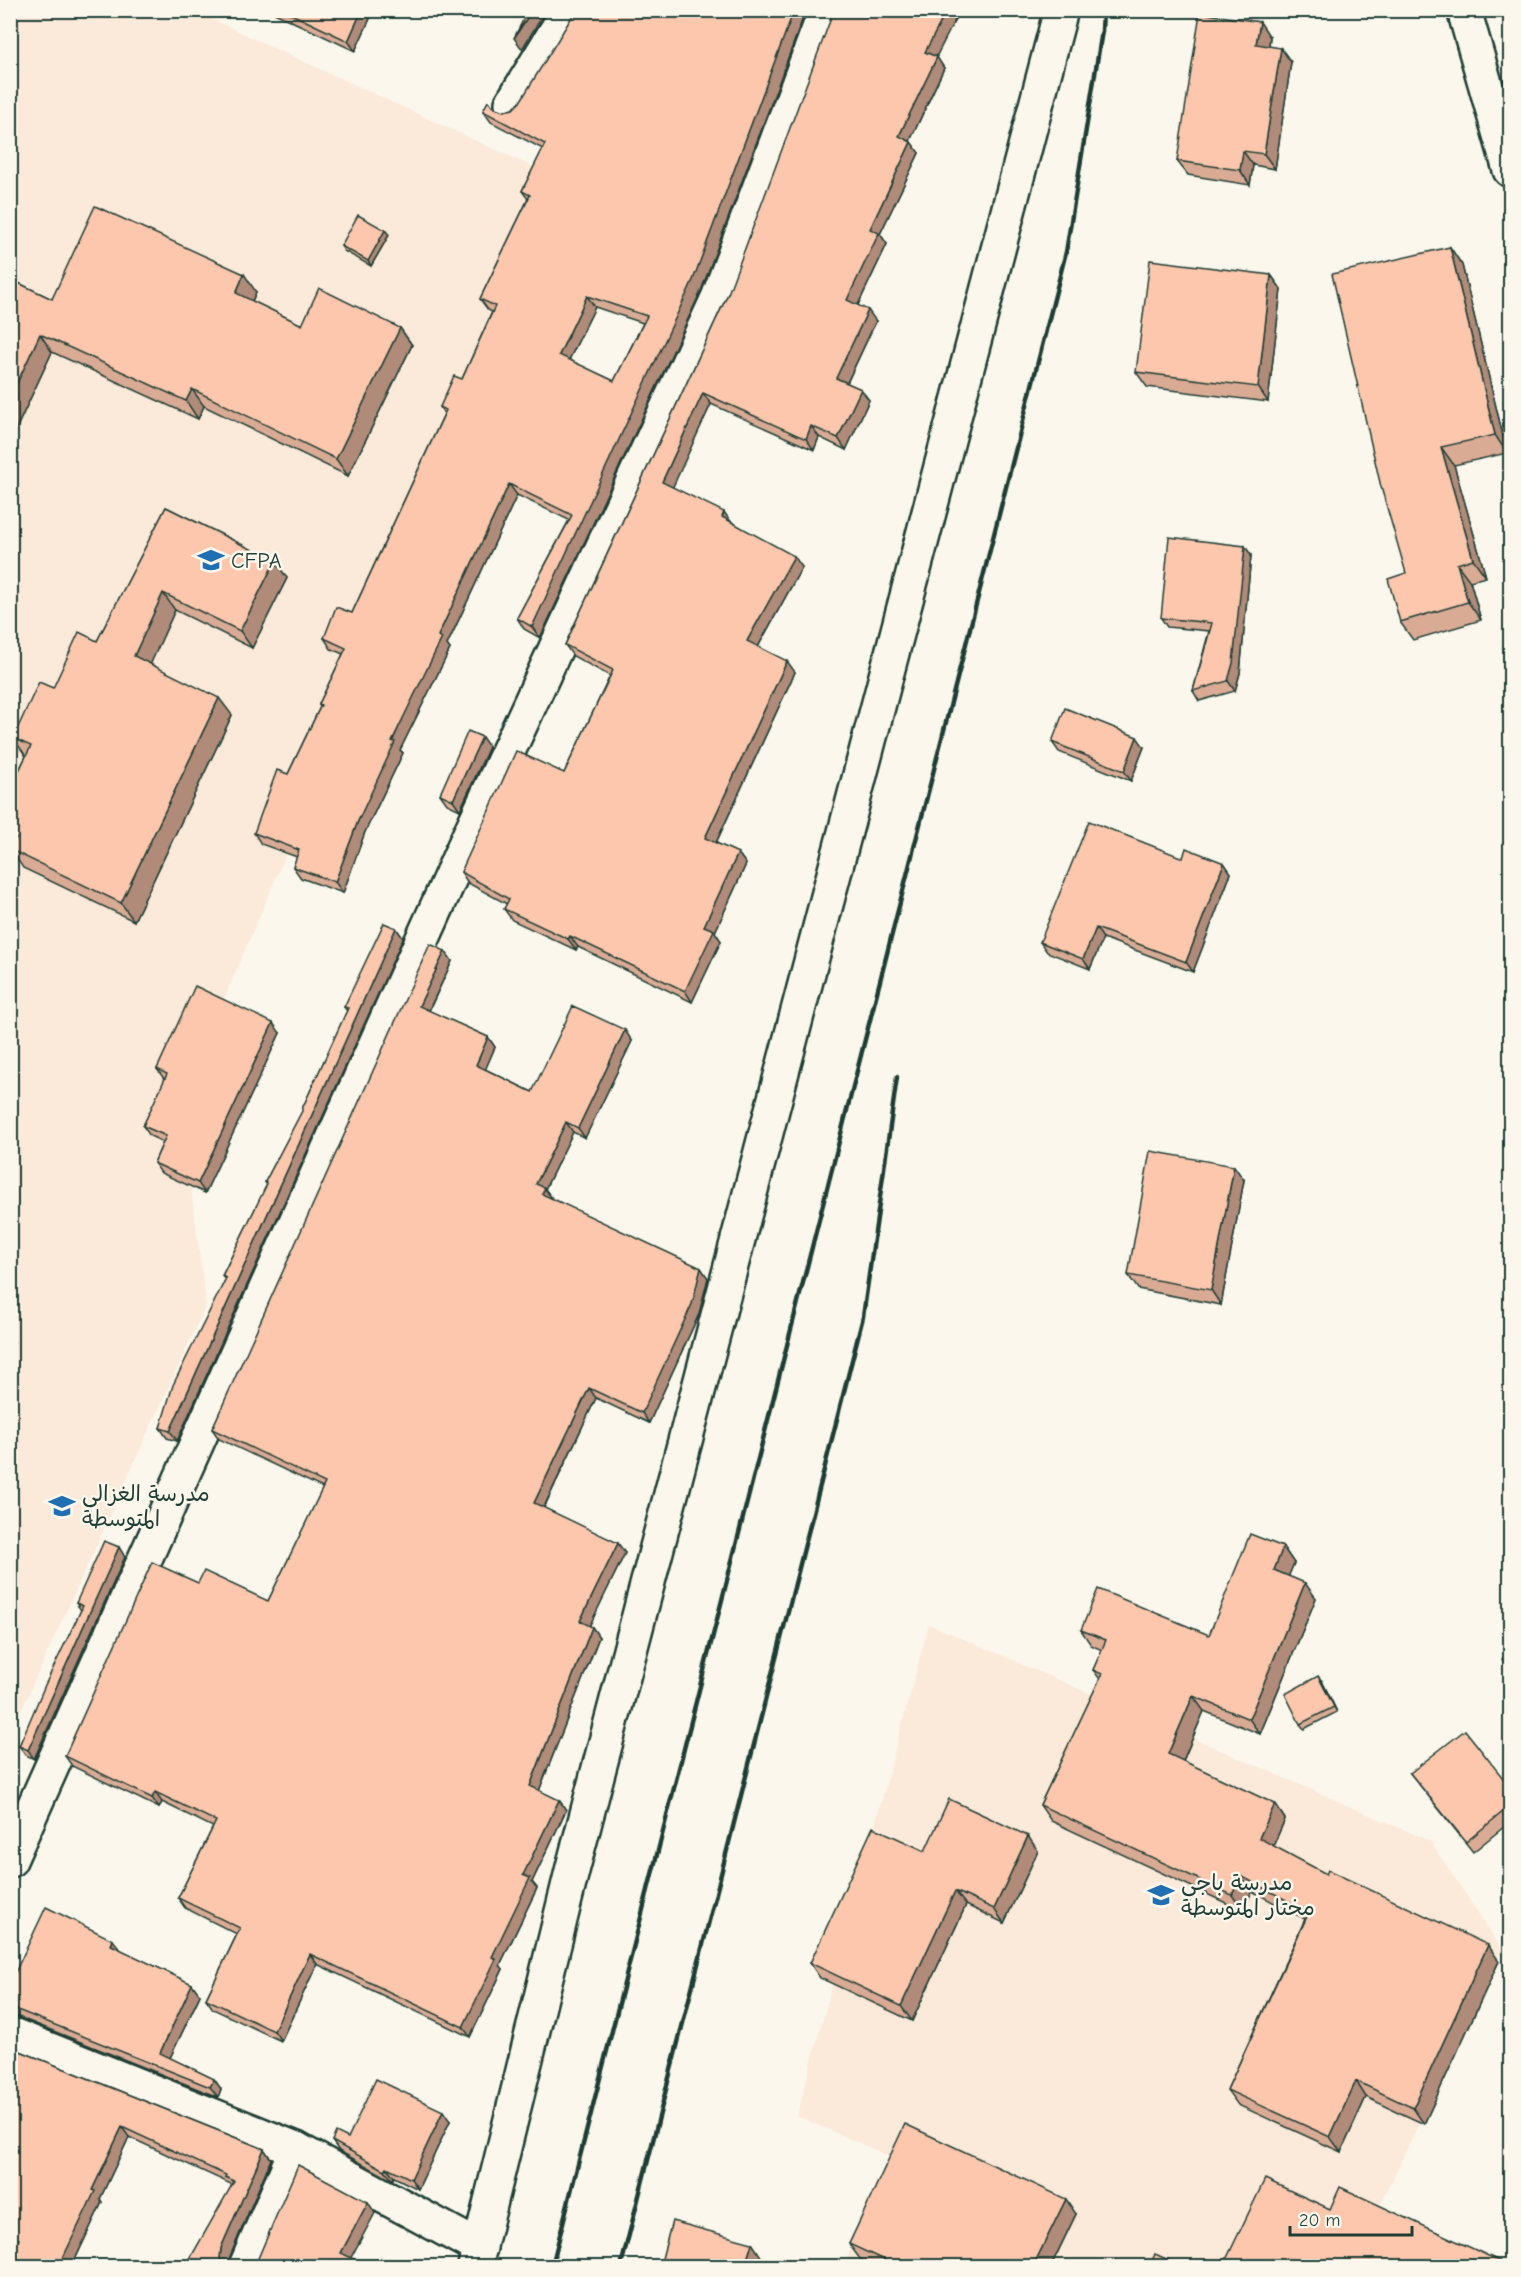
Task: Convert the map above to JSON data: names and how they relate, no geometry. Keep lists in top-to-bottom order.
{
  "places": {
    "school or university": ["CFPA", "مدرسة الغزالي المتوسطة", "مدرسة باجي مختار المتوسطة"]
  },
  "scale_bar": "20 m"
}
